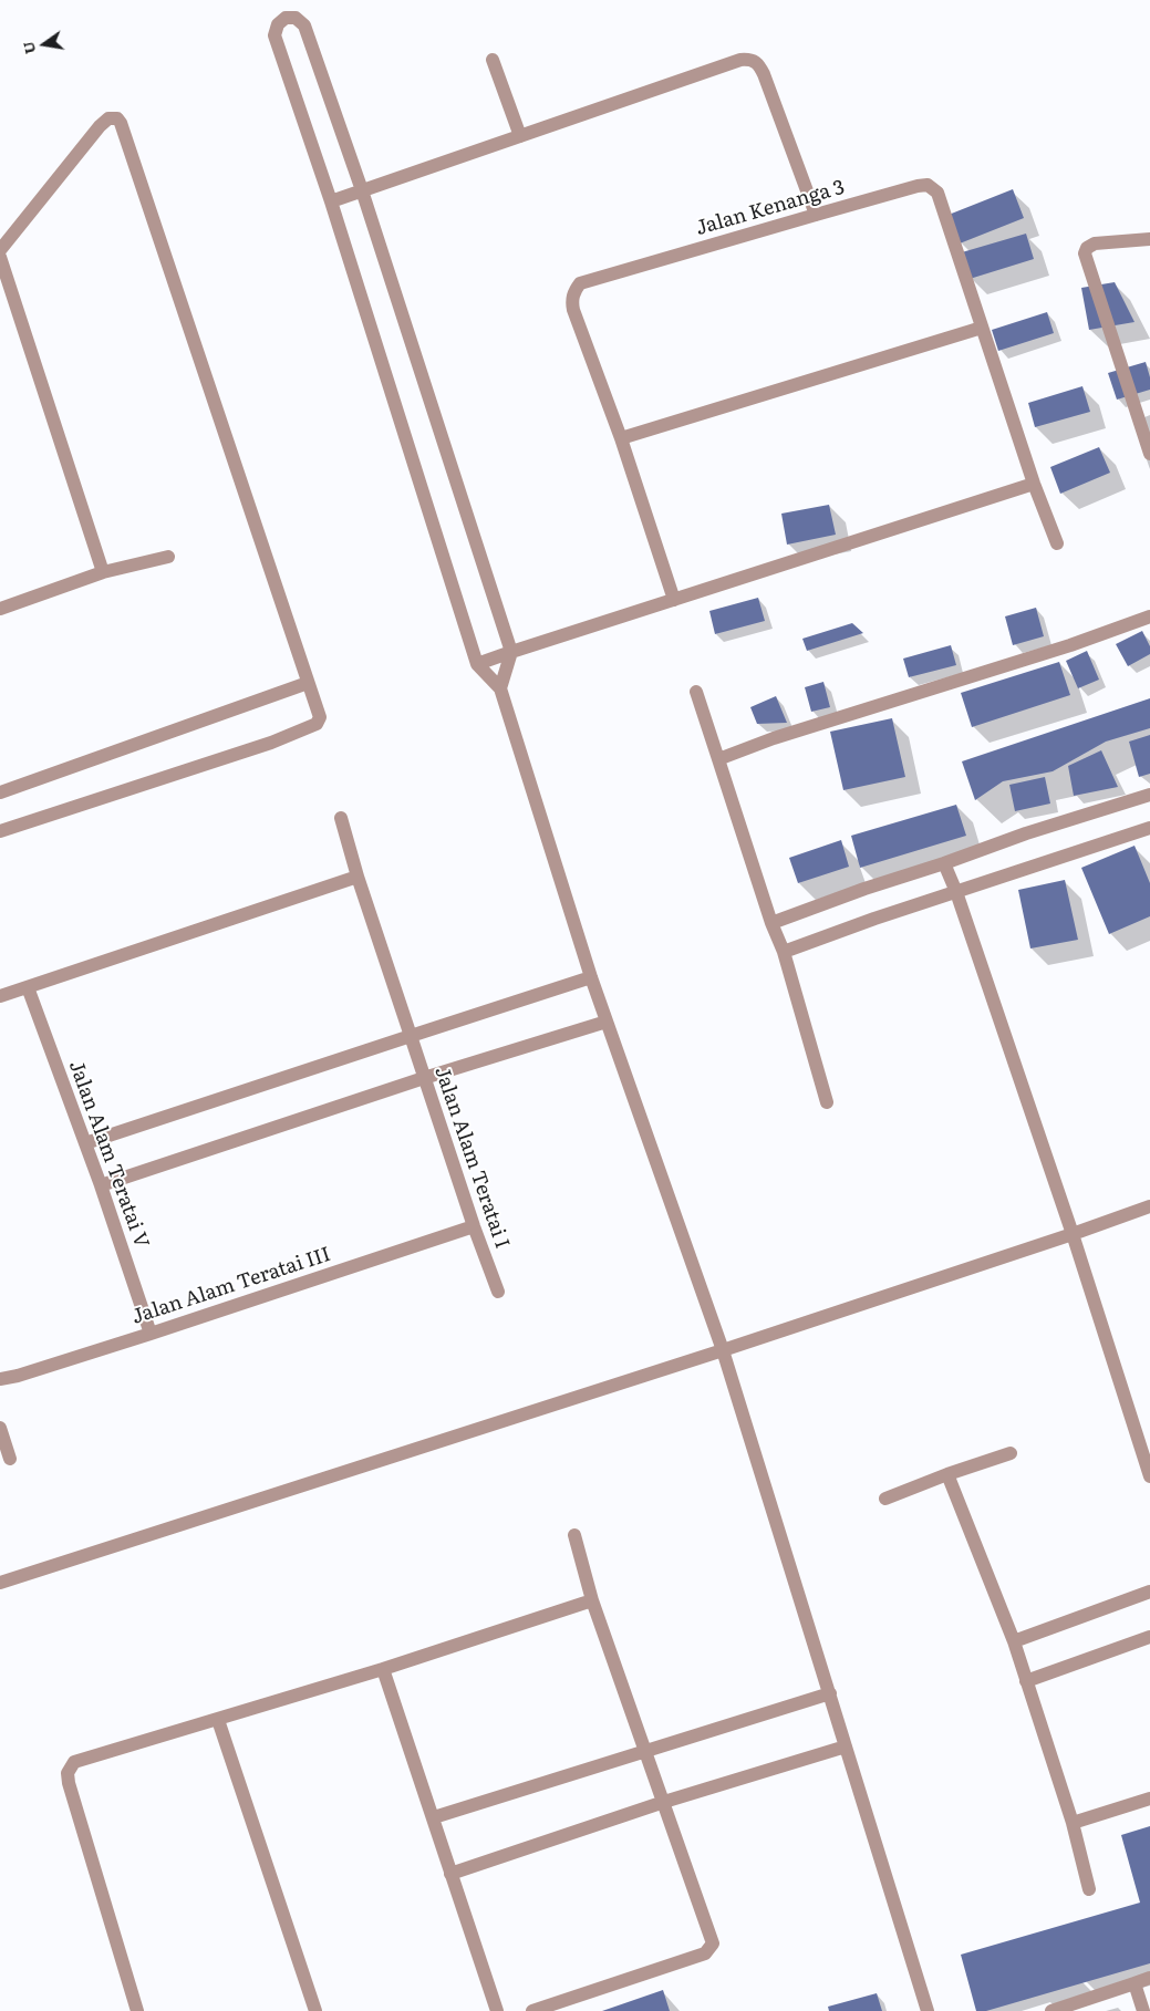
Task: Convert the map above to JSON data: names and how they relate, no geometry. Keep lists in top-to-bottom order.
{
  "streets": {
    "street": [
      "Jalan Kenanga 3",
      "Jalan Alam Teratai V",
      "Jalan Alam Teratai I",
      "Jalan Alam Teratai III"
    ]
  },
  "crossings": [
    ["Jalan Alam Teratai V", "Jalan Alam Teratai III"],
    ["Jalan Alam Teratai I", "Jalan Alam Teratai III"]
  ],
  "north": "left"
}
